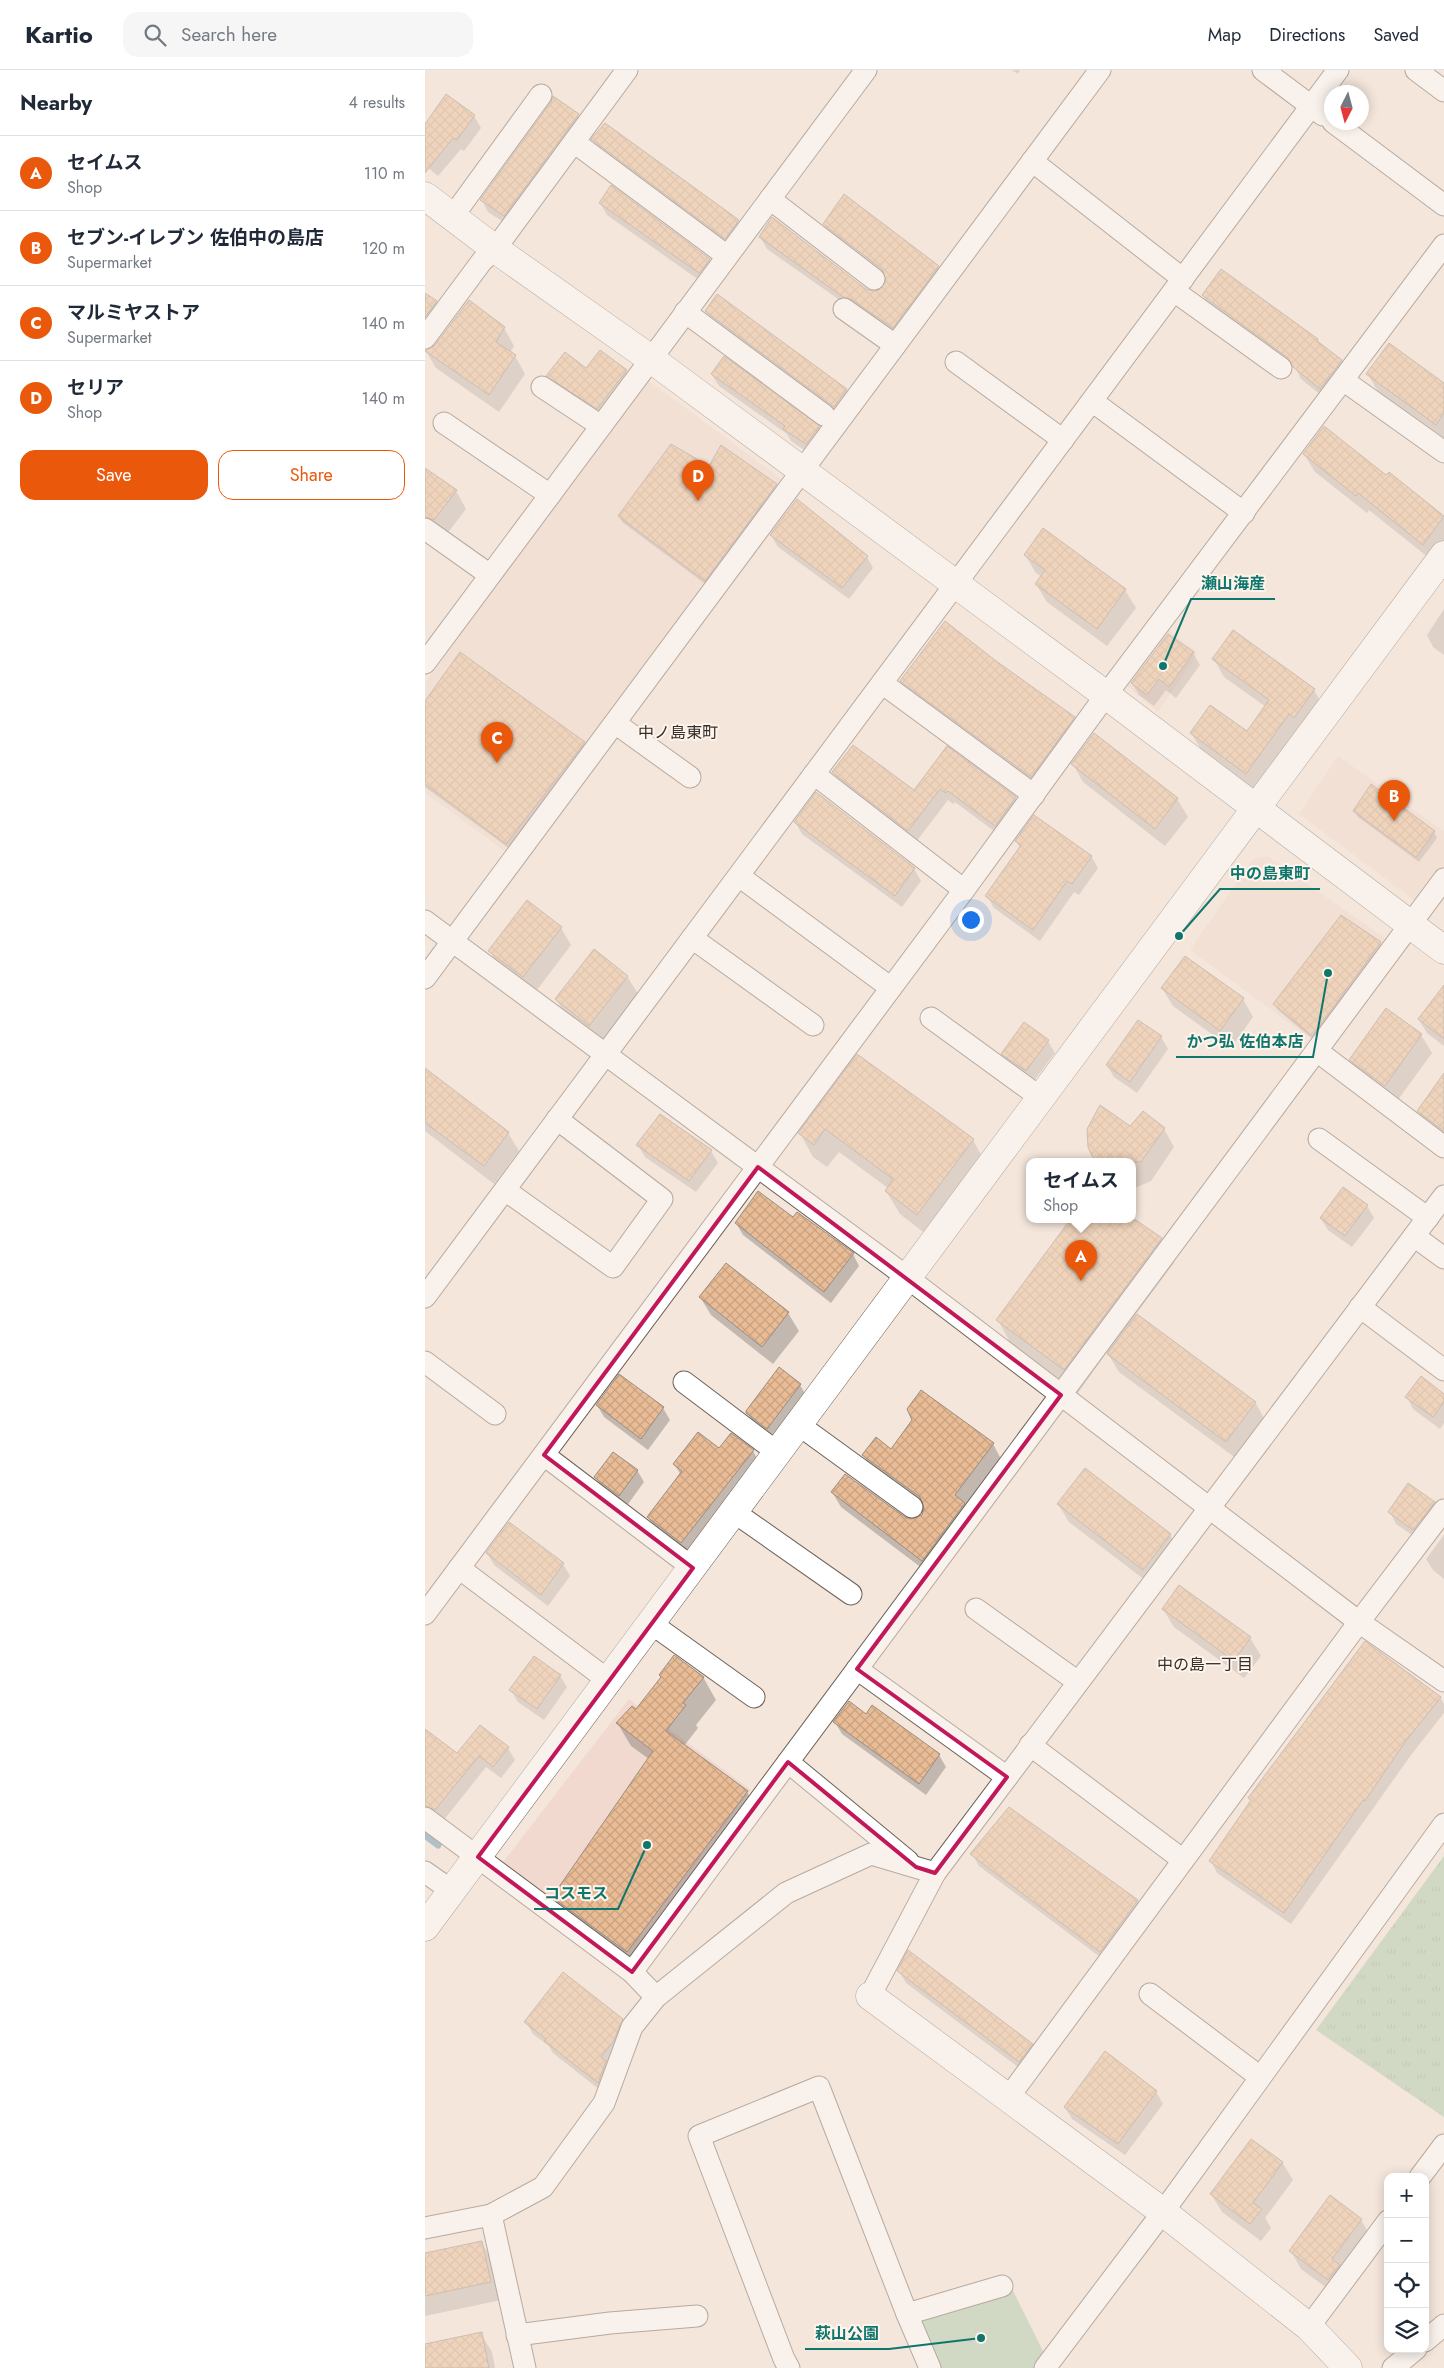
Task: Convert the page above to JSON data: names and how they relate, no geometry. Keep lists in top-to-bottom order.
{
  "districts": ["中ノ島東町", "中の島一丁目"],
  "places": [
    "瀬山海産",
    "中の島東町",
    "かつ弘 佐伯本店",
    "コスモス",
    "萩山公園"
  ],
  "north": "bottom",
  "page": {
    "header": "Kartio",
    "search": "Search here",
    "nav": ["Map", "Directions", "Saved"],
    "heading": ["Nearby", "4 results"],
    "list": [
      {
        "mark": "A",
        "name": "セイムス",
        "note": "Shop",
        "value": "110 m"
      },
      {
        "mark": "B",
        "name": "セブン-イレブン 佐伯中の島店",
        "note": "Supermarket",
        "value": "120 m"
      },
      {
        "mark": "C",
        "name": "マルミヤストア",
        "note": "Supermarket",
        "value": "140 m"
      },
      {
        "mark": "D",
        "name": "セリア",
        "note": "Shop",
        "value": "140 m"
      }
    ],
    "buttons": ["Save", "Share"],
    "pins": [
      "D",
      "C",
      "B",
      "A"
    ],
    "popup": ["セイムス", "Shop"],
    "map_buttons": ["+", "−"]
  }
}
